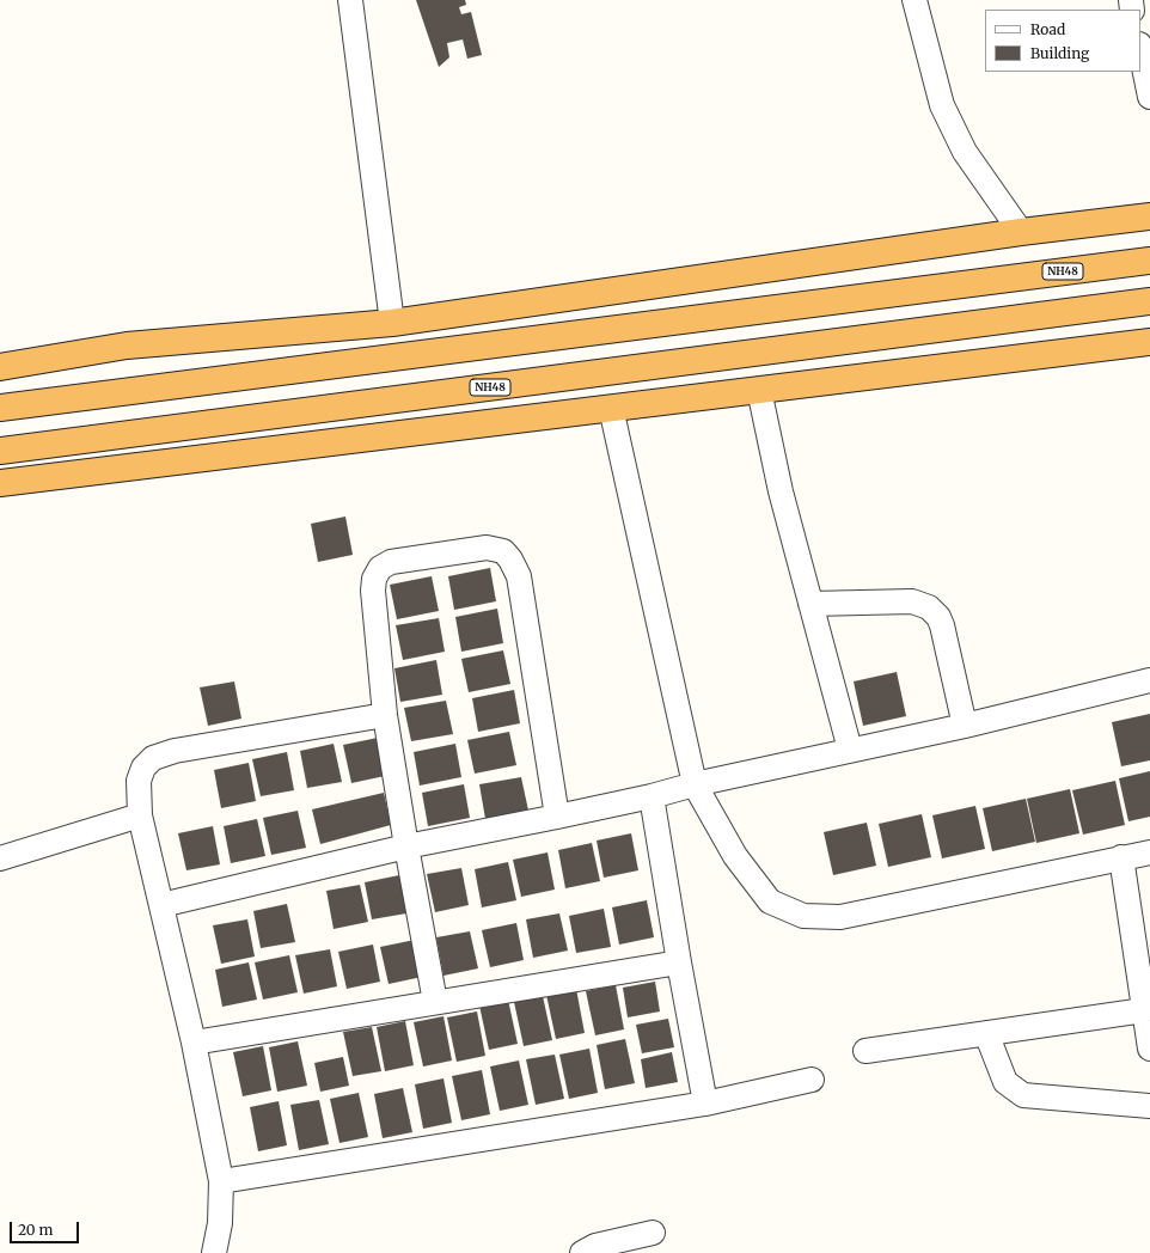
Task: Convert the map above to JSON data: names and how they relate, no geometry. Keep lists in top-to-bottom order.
{
  "streets": {
    "highway": ["NH48"]
  },
  "legend": ["Road", "Building"],
  "scale_bar": "20 m"
}
